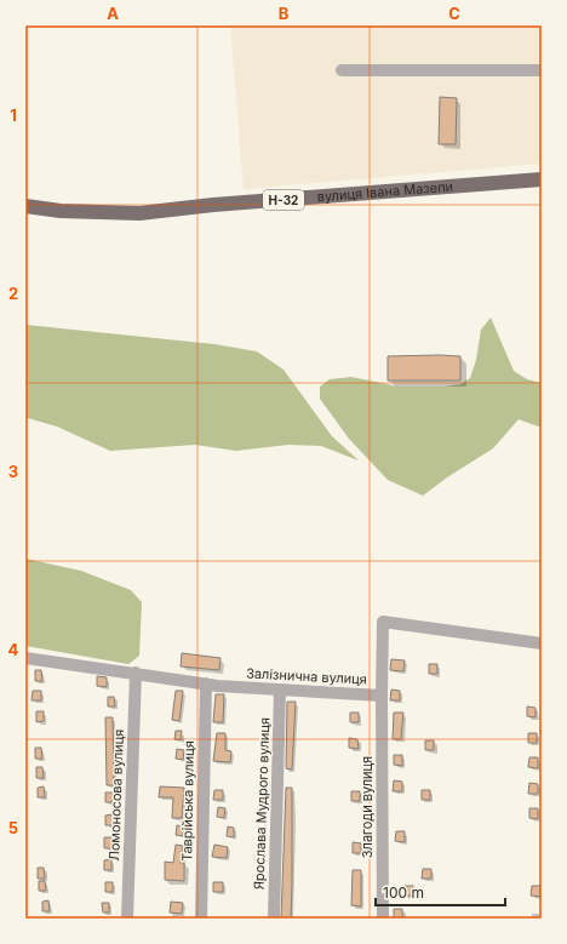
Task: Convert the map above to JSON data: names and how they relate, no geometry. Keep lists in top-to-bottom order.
{
  "streets": {
    "main road": ["вулиця Івана Мазепи", "Н-32"],
    "street": [
      "Залізнична вулиця",
      "Ломоносова вулиця",
      "Таврійська вулиця",
      "Ярослава Мудрого вулиця",
      "Злагоди вулиця"
    ]
  },
  "crossings": [
    ["Залізнична вулиця", "Ломоносова вулиця"],
    ["Залізнична вулиця", "Таврійська вулиця"],
    ["Залізнична вулиця", "Ярослава Мудрого вулиця"],
    ["Залізнична вулиця", "Злагоди вулиця"]
  ],
  "scale_bar": "100 m",
  "grid": {
    "columns": ["A", "B", "C"],
    "rows": [
      "1",
      "2",
      "3",
      "4",
      "5"
    ]
  }
}
